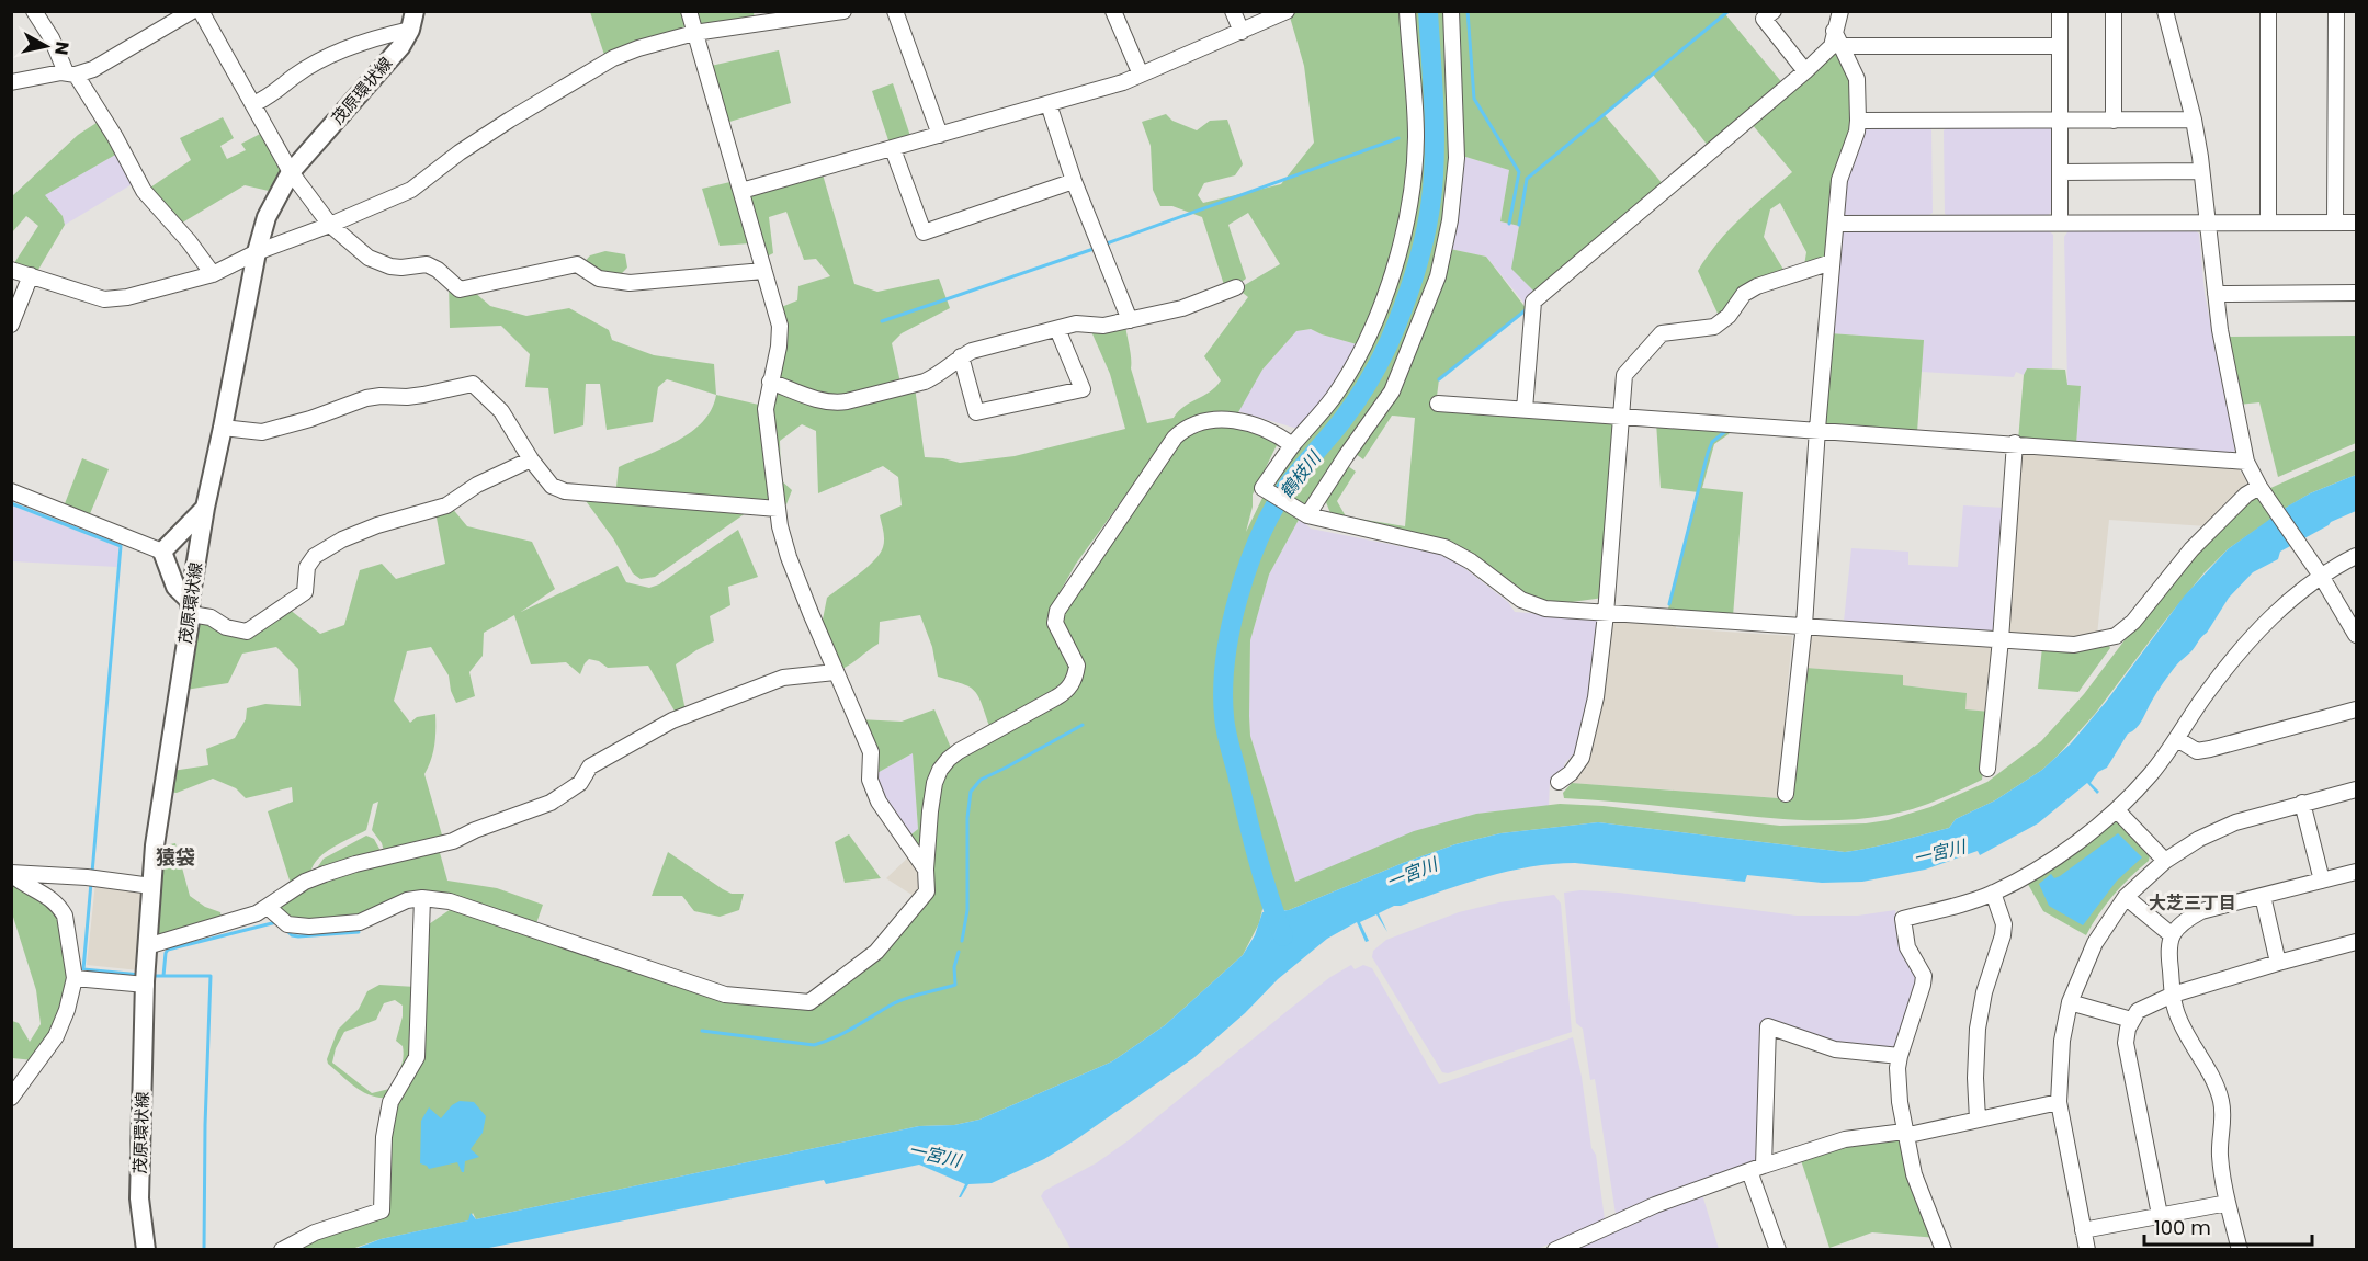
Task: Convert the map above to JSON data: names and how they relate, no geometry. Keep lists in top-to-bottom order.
{
  "streets": {
    "main road": ["茂原環状線"]
  },
  "districts": ["猿袋", "大芝三丁目"],
  "water": ["鶴枝川", "一宮川"],
  "scale_bar": "100 m",
  "north": "right"
}
